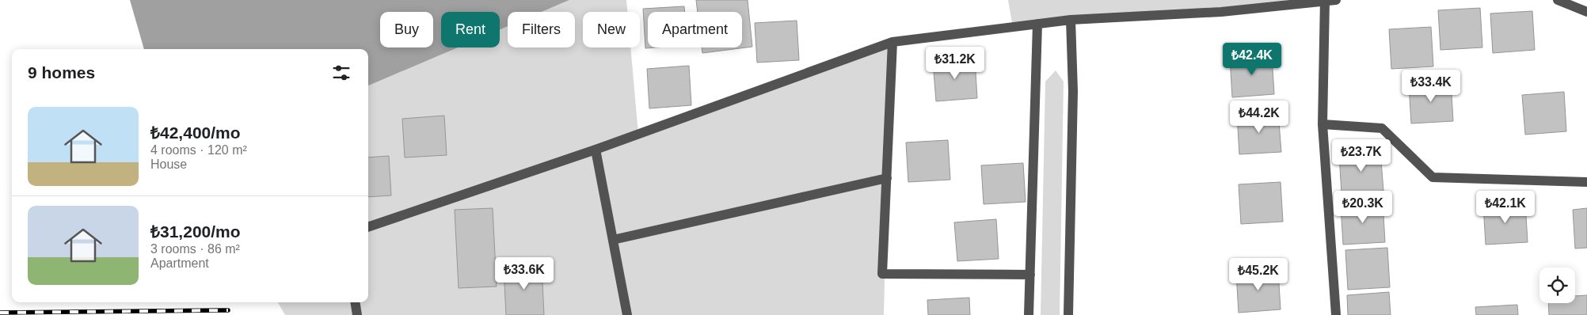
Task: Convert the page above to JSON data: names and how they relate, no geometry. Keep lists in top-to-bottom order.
{
  "page": {
    "chip": [
      "Buy",
      "Rent",
      "Filters",
      "New",
      "Apartment"
    ],
    "price": [
      "₺42.4K",
      "₺31.2K",
      "₺33.4K",
      "₺44.2K",
      "₺23.7K",
      "₺20.3K",
      "₺42.1K",
      "₺33.6K",
      "₺45.2K"
    ],
    "heading": "9 homes",
    "list": [
      {
        "name": "₺42,400/mo",
        "note": "4 rooms · 120 m² · House"
      },
      {
        "name": "₺31,200/mo",
        "note": "3 rooms · 86 m² · Apartment"
      }
    ]
  }
}
